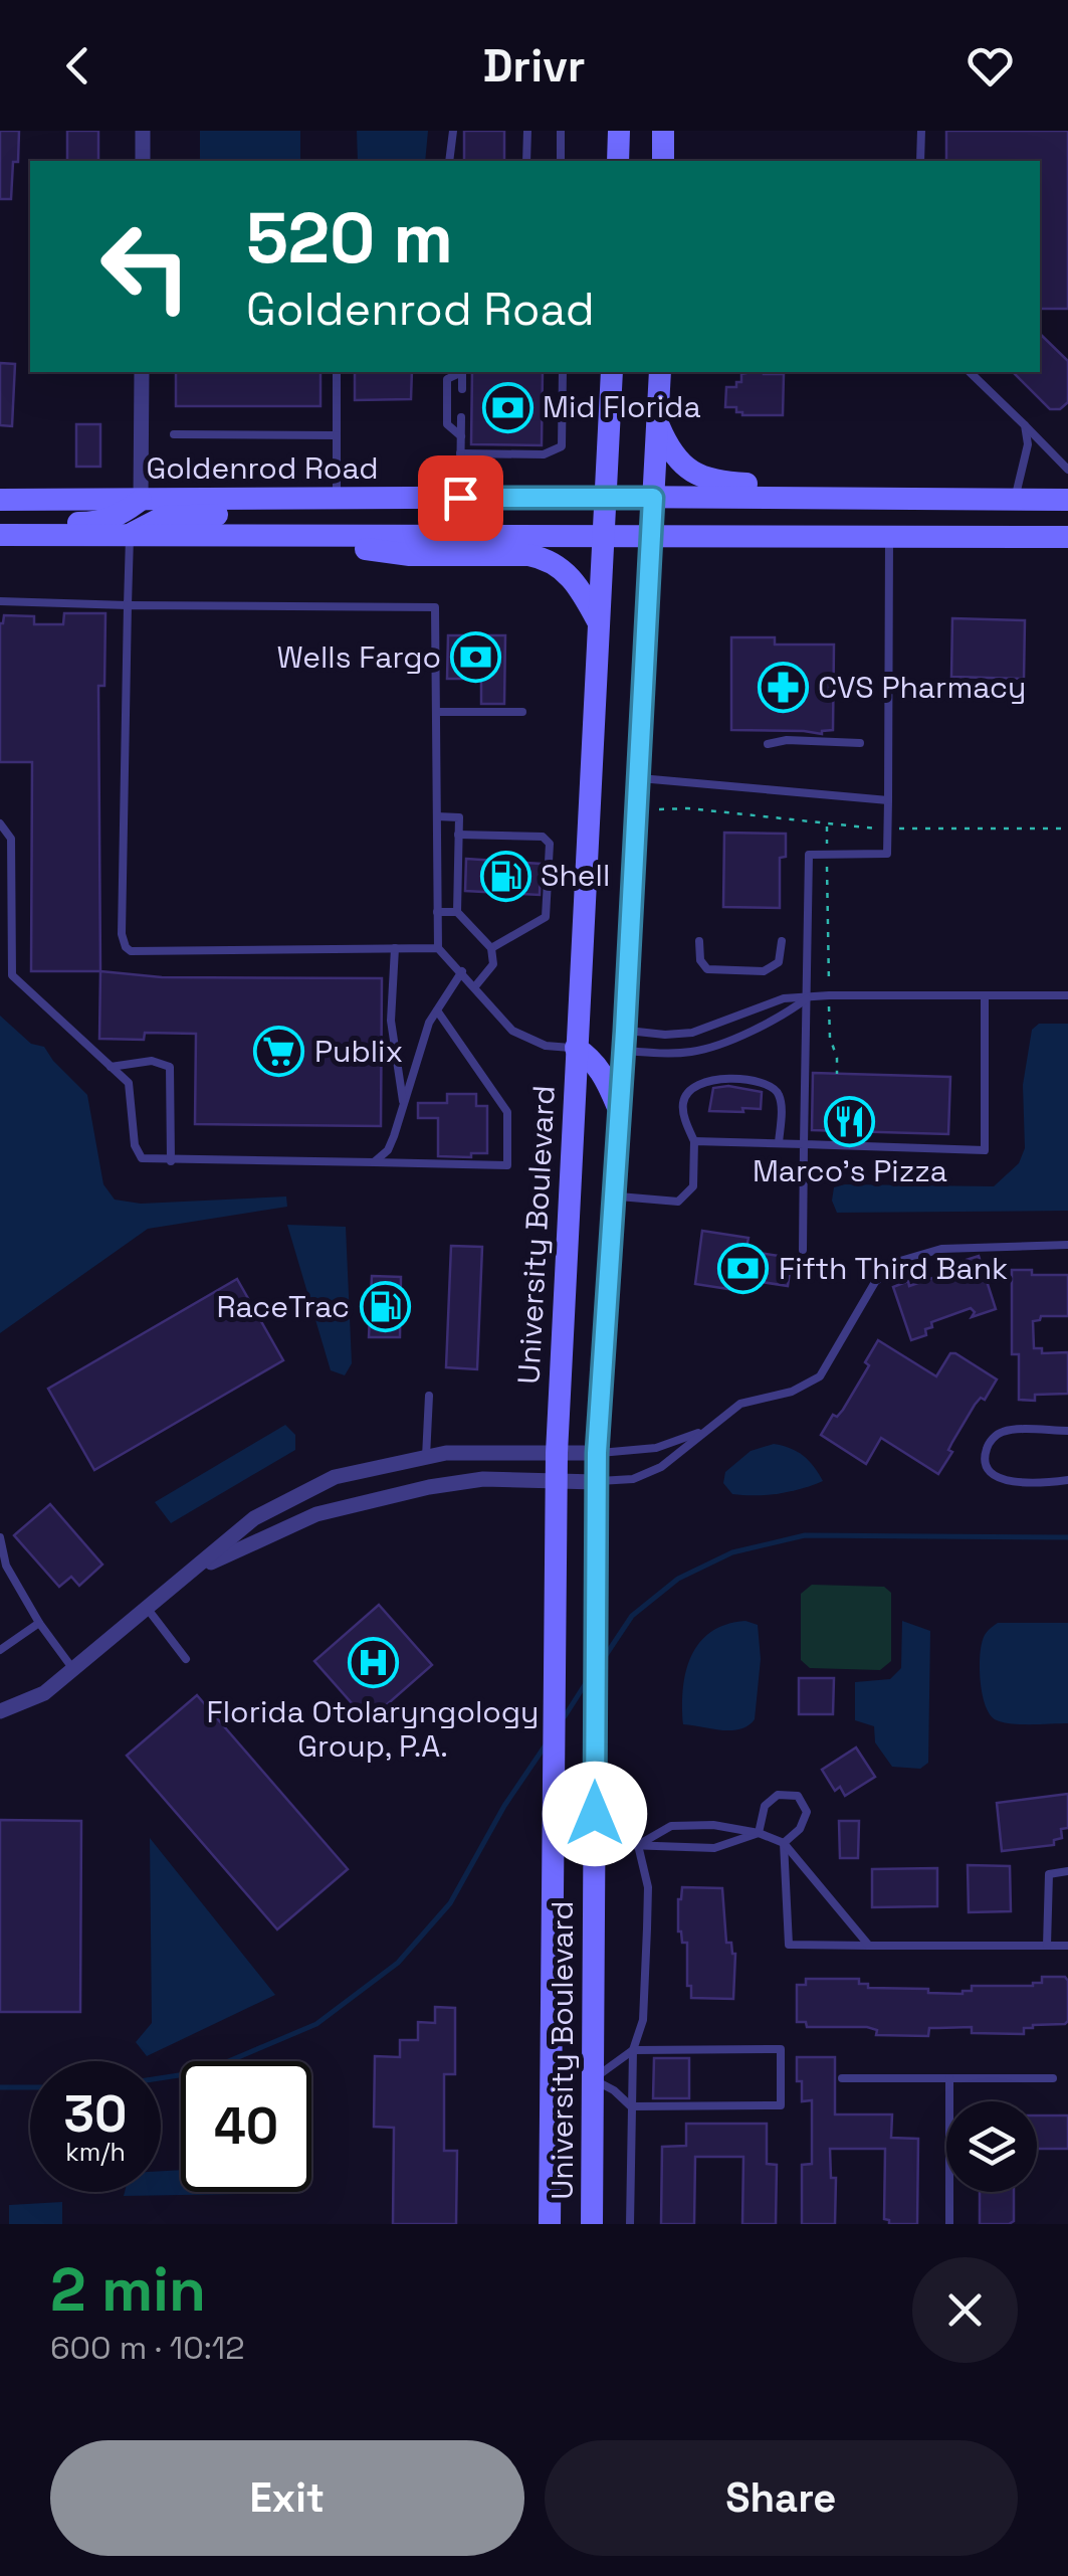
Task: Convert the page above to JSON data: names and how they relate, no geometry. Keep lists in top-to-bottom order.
{
  "streets": {
    "street": ["Goldenrod Road", "University Boulevard"]
  },
  "crossings": [
    ["Goldenrod Road", "University Boulevard"]
  ],
  "places": {
    "bank": ["Mid Florida", "Wells Fargo", "Fifth Third Bank"],
    "pharmacy": ["CVS Pharmacy"],
    "fuel station": ["Shell", "RaceTrac"],
    "supermarket": ["Publix"],
    "restaurant": ["Marco's Pizza"],
    "hospital": ["Florida Otolaryngology Group, P.A."]
  },
  "page": {
    "header": "Drivr",
    "turn": ["520 m", "Goldenrod Road"],
    "speed": "30 km/h",
    "limit": "40",
    "heading": ["2 min", "600 m · 10:12"],
    "buttons": ["Exit", "Share"]
  }
}
